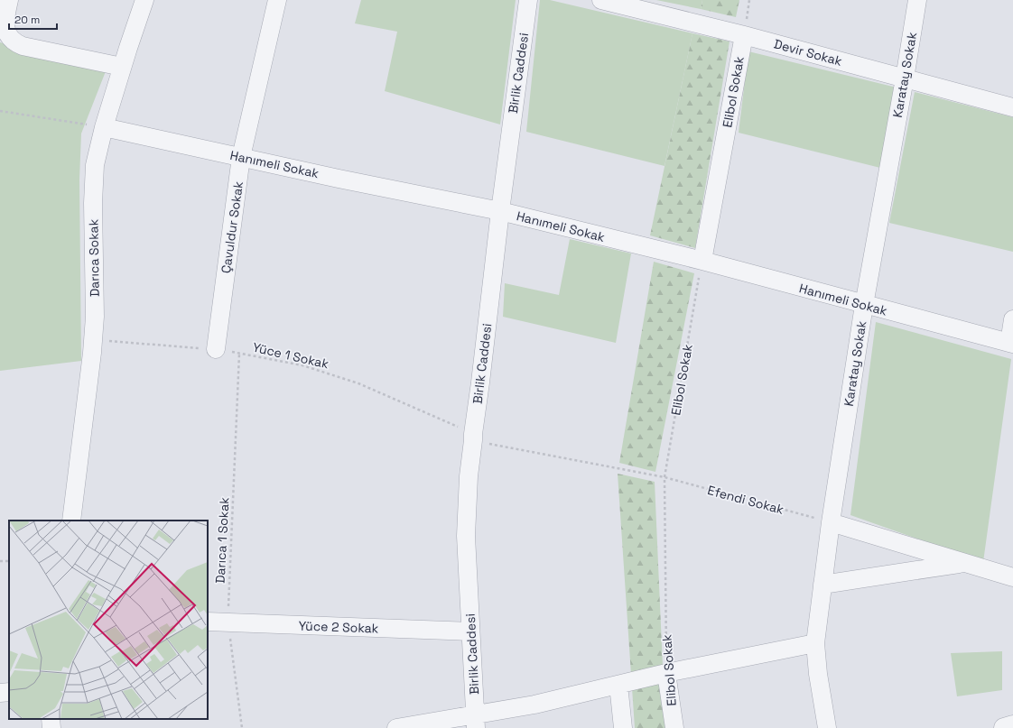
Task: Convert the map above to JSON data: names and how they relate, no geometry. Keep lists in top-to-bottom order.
{
  "streets": {
    "street": [
      "Devir Sokak",
      "Birlik Caddesi",
      "Karatay Sokak",
      "Elibol Sokak",
      "Hanımeli Sokak",
      "Çavuldur Sokak",
      "Darıca Sokak",
      "Yüce 2 Sokak"
    ],
    "path": ["Yüce 1 Sokak", "Efendi Sokak", "Darıca 1 Sokak"]
  },
  "crossings": [
    ["Devir Sokak", "Karatay Sokak"],
    ["Devir Sokak", "Elibol Sokak"],
    ["Birlik Caddesi", "Hanımeli Sokak"],
    ["Birlik Caddesi", "Yüce 1 Sokak"],
    ["Birlik Caddesi", "Efendi Sokak"],
    ["Birlik Caddesi", "Yüce 2 Sokak"],
    ["Karatay Sokak", "Hanımeli Sokak"],
    ["Karatay Sokak", "Efendi Sokak"],
    ["Elibol Sokak", "Hanımeli Sokak"],
    ["Elibol Sokak", "Efendi Sokak"],
    ["Hanımeli Sokak", "Çavuldur Sokak"],
    ["Hanımeli Sokak", "Darıca Sokak"],
    ["Çavuldur Sokak", "Yüce 1 Sokak"],
    ["Darıca Sokak", "Yüce 1 Sokak"],
    ["Yüce 1 Sokak", "Efendi Sokak"],
    ["Yüce 1 Sokak", "Darıca 1 Sokak"],
    ["Darıca 1 Sokak", "Yüce 2 Sokak"]
  ],
  "scale_bar": "20 m"
}
